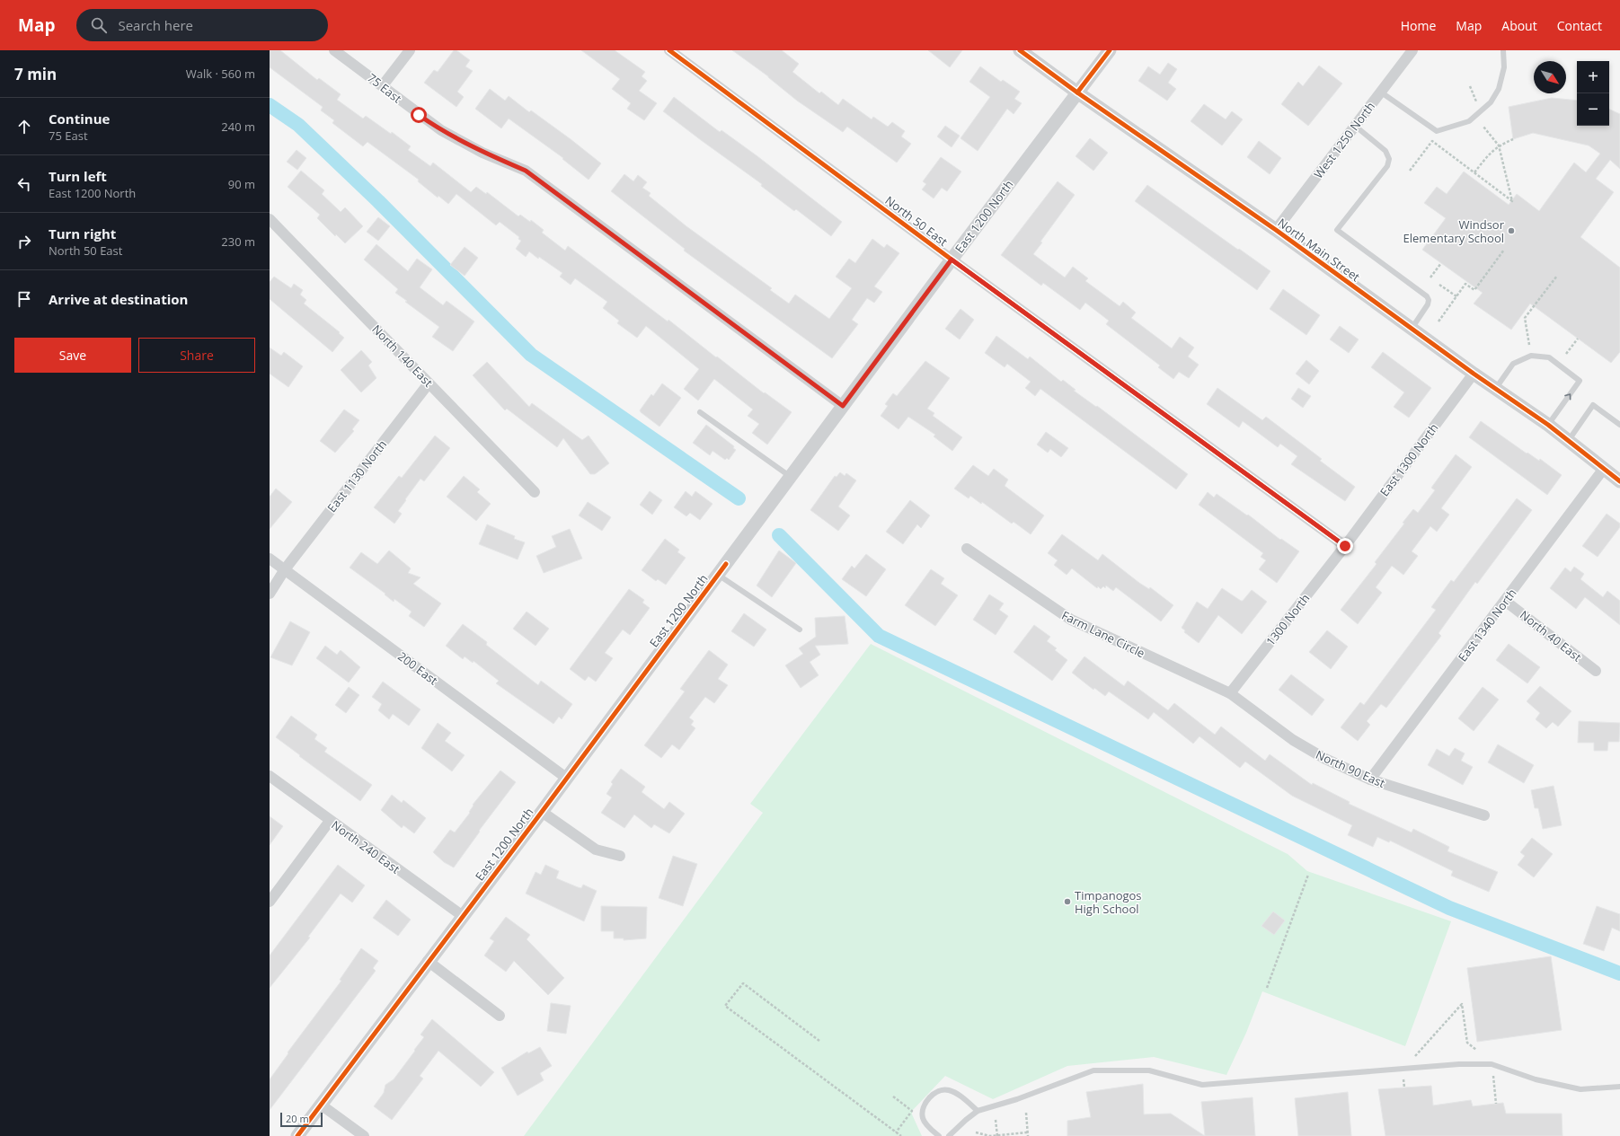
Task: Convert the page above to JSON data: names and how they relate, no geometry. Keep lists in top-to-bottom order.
{
  "streets": {
    "street": [
      "75 East",
      "West 1250 North",
      "East 1200 North",
      "North 50 East",
      "North Main Street",
      "North 140 East",
      "East 1300 North",
      "East 1130 North",
      "1300 North",
      "East 1340 North",
      "Farm Lane Circle",
      "North 40 East",
      "200 East",
      "North 90 East",
      "North 240 East"
    ]
  },
  "crossings": [
    ["75 East", "East 1200 North"],
    ["West 1250 North", "North Main Street"],
    ["East 1200 North", "North 50 East"],
    ["East 1200 North", "North Main Street"],
    ["East 1200 North", "200 East"],
    ["East 1200 North", "North 240 East"],
    ["North 50 East", "East 1300 North"],
    ["North 50 East", "1300 North"],
    ["North Main Street", "East 1300 North"],
    ["North Main Street", "East 1340 North"],
    ["North 140 East", "East 1130 North"],
    ["East 1300 North", "1300 North"],
    ["East 1130 North", "200 East"],
    ["1300 North", "Farm Lane Circle"],
    ["1300 North", "North 90 East"],
    ["East 1340 North", "North 40 East"],
    ["East 1340 North", "North 90 East"],
    ["Farm Lane Circle", "North 90 East"]
  ],
  "places": ["Windsor Elementary School", "Timpanogos High School"],
  "scale_bar": "20 m",
  "north": "bottom right",
  "page": {
    "header": "Map",
    "search": "Search here",
    "nav": [
      "Home",
      "Map",
      "About",
      "Contact"
    ],
    "heading": ["7 min", "Walk · 560 m"],
    "map_buttons": ["+", "−"],
    "list": [
      ["Continue", "75 East", "240 m"],
      ["Turn left", "East 1200 North", "90 m"],
      ["Turn right", "North 50 East", "230 m"],
      "Arrive at destination"
    ],
    "buttons": ["Save", "Share"],
    "scale": "20 m"
  }
}
